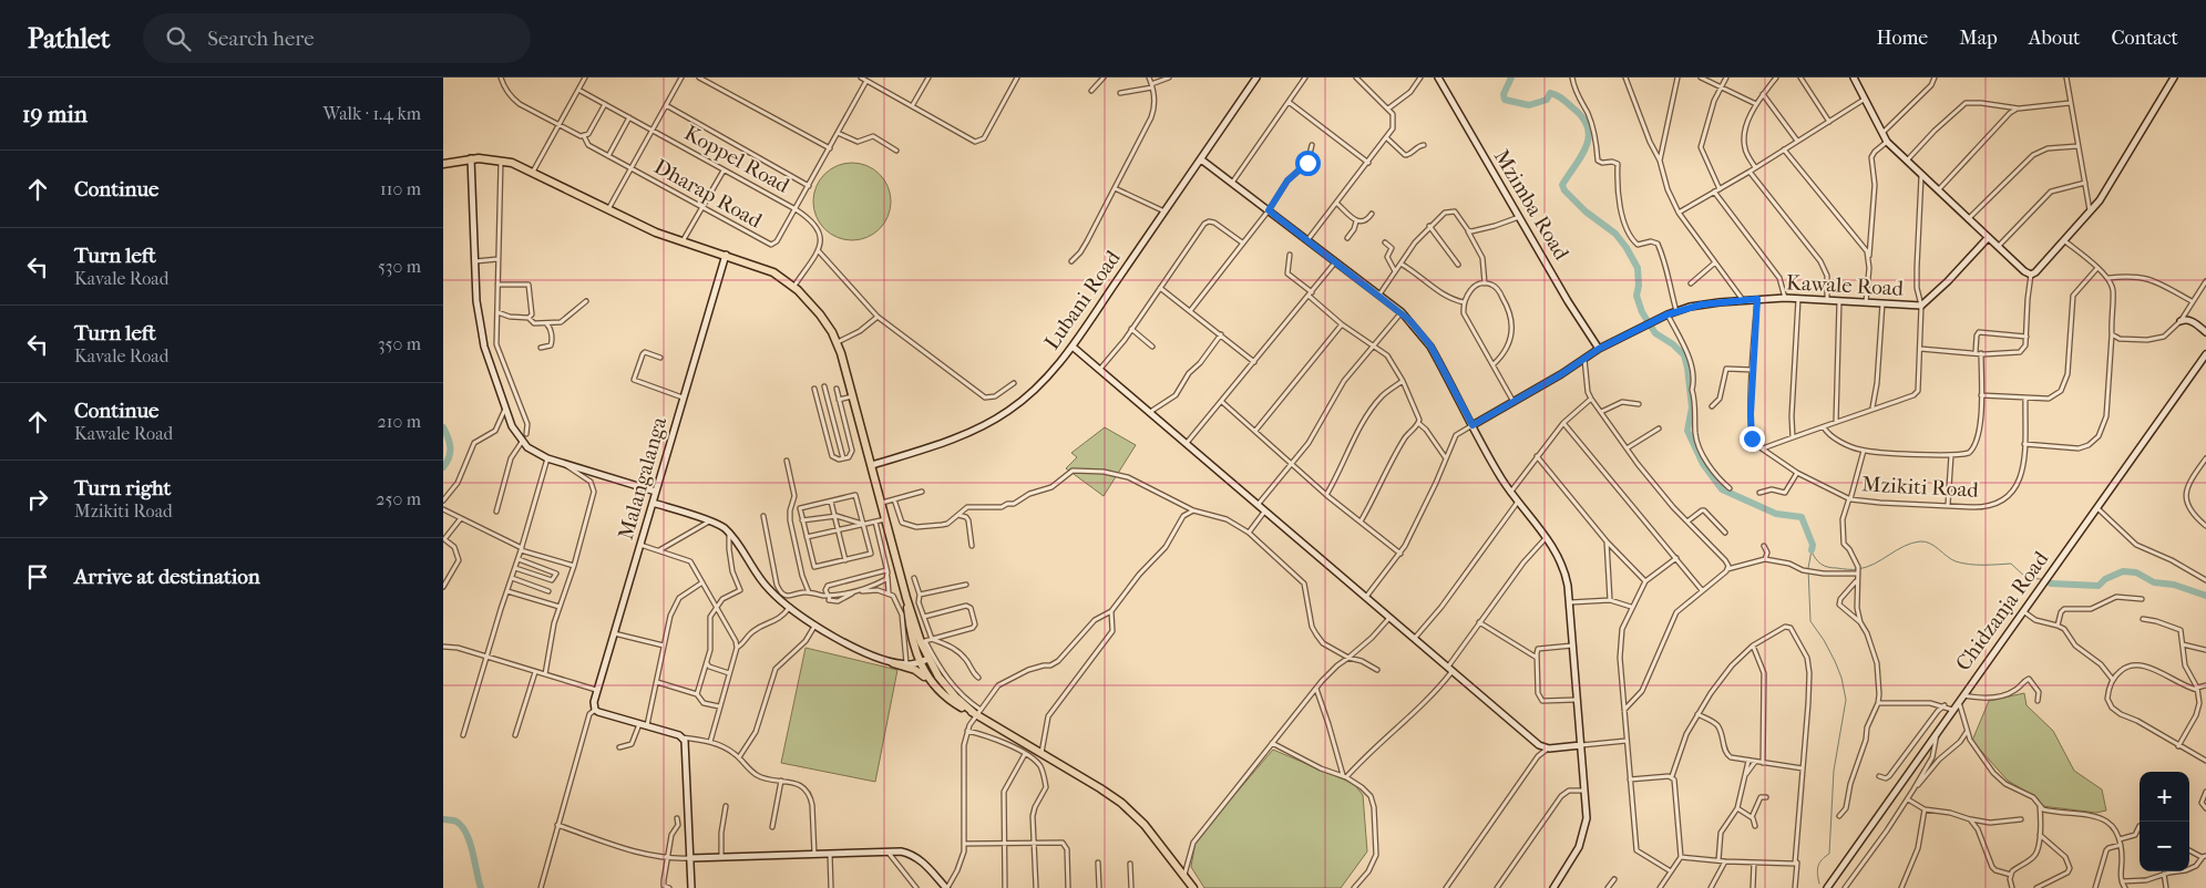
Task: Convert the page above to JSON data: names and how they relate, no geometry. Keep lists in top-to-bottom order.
{
  "streets": {
    "street": [
      "Koppel Road",
      "Dharap Road",
      "Mzimba Road",
      "Kawale Road",
      "Lubani Road",
      "Malangalanga",
      "Mzikiti Road",
      "Chidzanja Road"
    ]
  },
  "crossings": [
    ["Koppel Road", "Dharap Road"],
    ["Mzimba Road", "Kawale Road"]
  ],
  "page": {
    "header": "Pathlet",
    "search": "Search here",
    "nav": [
      "Home",
      "Map",
      "About",
      "Contact"
    ],
    "heading": ["19 min", "Walk · 1.4 km"],
    "list": [
      ["Continue", "110 m"],
      ["Turn left", "Kavale Road", "530 m"],
      ["Turn left", "Kavale Road", "350 m"],
      ["Continue", "Kawale Road", "210 m"],
      ["Turn right", "Mzikiti Road", "250 m"],
      "Arrive at destination"
    ],
    "map_buttons": ["+", "−"]
  }
}
